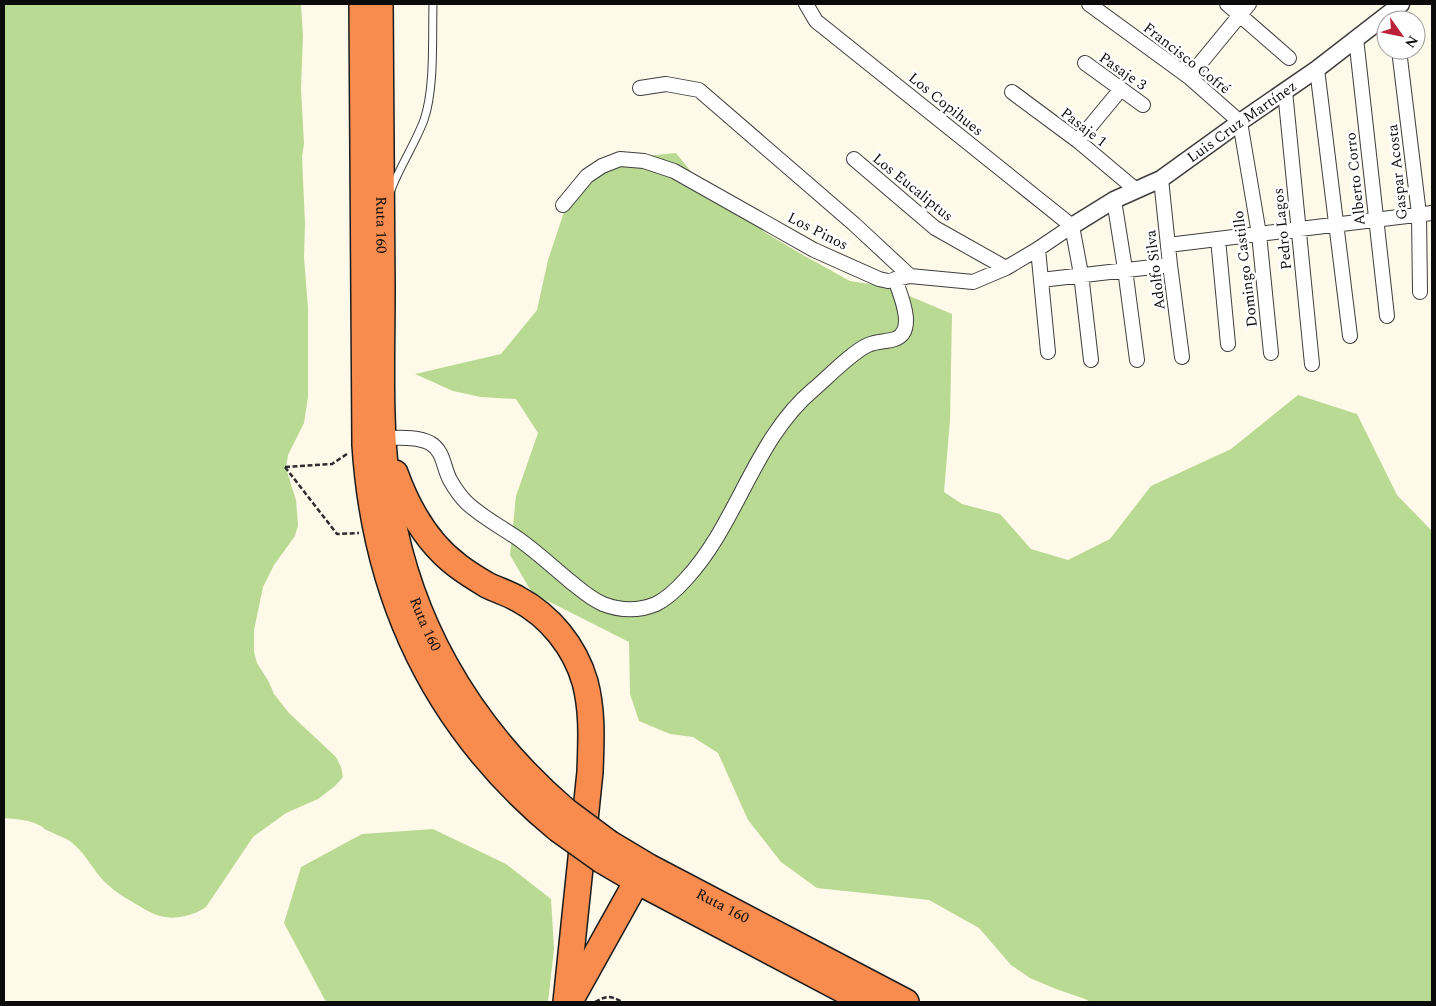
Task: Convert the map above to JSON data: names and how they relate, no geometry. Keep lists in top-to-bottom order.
{
  "streets": {
    "highway": ["Ruta 160"],
    "street": [
      "Francisco Cofré",
      "Pasaje 3",
      "Los Copihues",
      "Luis Cruz Martínez",
      "Pasaje 1",
      "Gaspar Acosta",
      "Alberto Corro",
      "Los Eucaliptus",
      "Pedro Lagos",
      "Los Pinos",
      "Domingo Castillo",
      "Adolfo Silva"
    ]
  },
  "crossings": [
    ["Francisco Cofré", "Luis Cruz Martínez"],
    ["Francisco Cofré", "Domingo Castillo"],
    ["Los Copihues", "Luis Cruz Martínez"],
    ["Los Copihues", "Los Pinos"],
    ["Luis Cruz Martínez", "Pasaje 1"],
    ["Luis Cruz Martínez", "Alberto Corro"],
    ["Luis Cruz Martínez", "Pedro Lagos"],
    ["Luis Cruz Martínez", "Los Pinos"],
    ["Luis Cruz Martínez", "Domingo Castillo"],
    ["Luis Cruz Martínez", "Adolfo Silva"],
    ["Los Eucaliptus", "Los Pinos"]
  ],
  "north": "bottom right"
}
